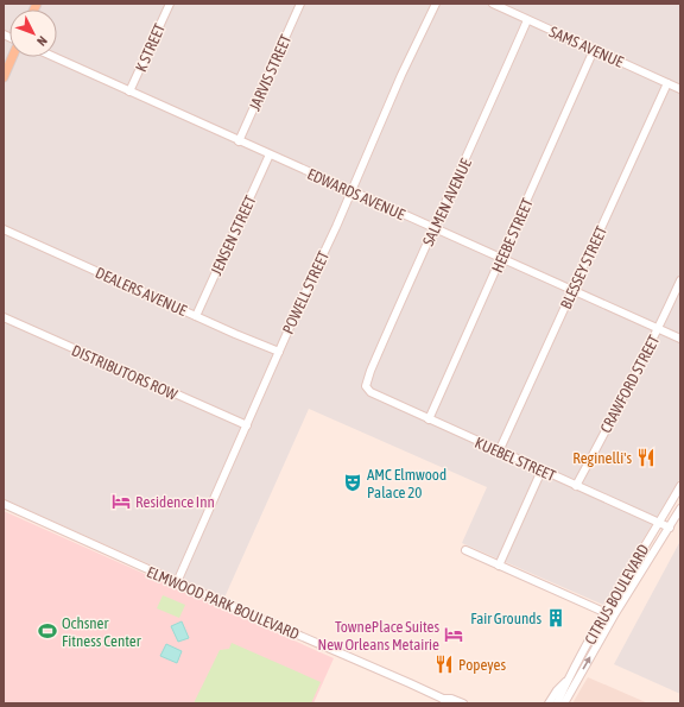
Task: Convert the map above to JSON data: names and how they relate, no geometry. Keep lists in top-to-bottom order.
{
  "streets": {
    "street": [
      "SAMS AVENUE",
      "K STREET",
      "JARVIS STREET",
      "EDWARDS AVENUE",
      "SALMEN AVENUE",
      "JENSEN STREET",
      "HEEBE STREET",
      "BLESSEY STREET",
      "DEALERS AVENUE",
      "POWELL STREET",
      "DISTRIBUTORS ROW",
      "CRAWFORD STREET",
      "KUEBEL STREET",
      "CITRUS BOULEVARD",
      "ELMWOOD PARK BOULEVARD"
    ]
  },
  "crossings": [
    ["SAMS AVENUE", "SALMEN AVENUE"],
    ["SAMS AVENUE", "HEEBE STREET"],
    ["SAMS AVENUE", "BLESSEY STREET"],
    ["K STREET", "EDWARDS AVENUE"],
    ["JARVIS STREET", "EDWARDS AVENUE"],
    ["EDWARDS AVENUE", "SALMEN AVENUE"],
    ["EDWARDS AVENUE", "JENSEN STREET"],
    ["EDWARDS AVENUE", "HEEBE STREET"],
    ["EDWARDS AVENUE", "BLESSEY STREET"],
    ["EDWARDS AVENUE", "POWELL STREET"],
    ["EDWARDS AVENUE", "CRAWFORD STREET"],
    ["SALMEN AVENUE", "KUEBEL STREET"],
    ["JENSEN STREET", "DEALERS AVENUE"],
    ["HEEBE STREET", "KUEBEL STREET"],
    ["BLESSEY STREET", "KUEBEL STREET"],
    ["DEALERS AVENUE", "POWELL STREET"],
    ["POWELL STREET", "DISTRIBUTORS ROW"],
    ["POWELL STREET", "ELMWOOD PARK BOULEVARD"],
    ["CRAWFORD STREET", "KUEBEL STREET"],
    ["KUEBEL STREET", "CITRUS BOULEVARD"]
  ],
  "places": {
    "restaurant": ["Reginelli's", "Popeyes"],
    "theatre": ["AMC Elmwood Palace 20"],
    "hotel": ["Residence Inn", "TownePlace Suites New Orleans Metairie"],
    "building": ["Fair Grounds"],
    "sports": ["Ochsner Fitness Center"]
  },
  "north": "bottom right"
}
